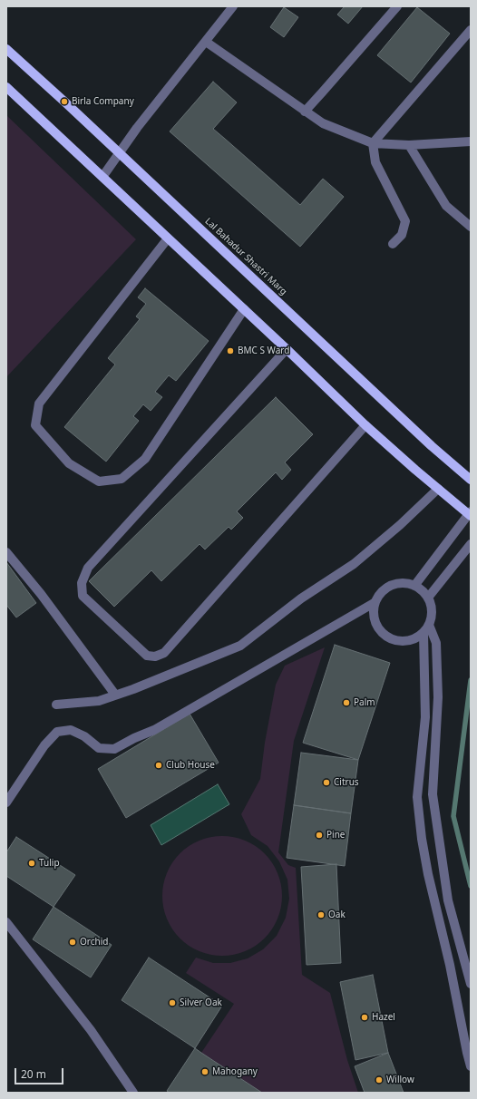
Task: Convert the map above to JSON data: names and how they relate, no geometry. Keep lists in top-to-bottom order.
{
  "streets": {
    "main road": ["Lal Bahadur Shastri Marg"]
  },
  "places": [
    "Birla Company",
    "BMC S Ward",
    "Palm",
    "Club House",
    "Citrus",
    "Pine",
    "Tulip",
    "Oak",
    "Orchid",
    "Silver Oak",
    "Hazel",
    "Mahogany",
    "Willow"
  ],
  "scale_bar": "20 m"
}
